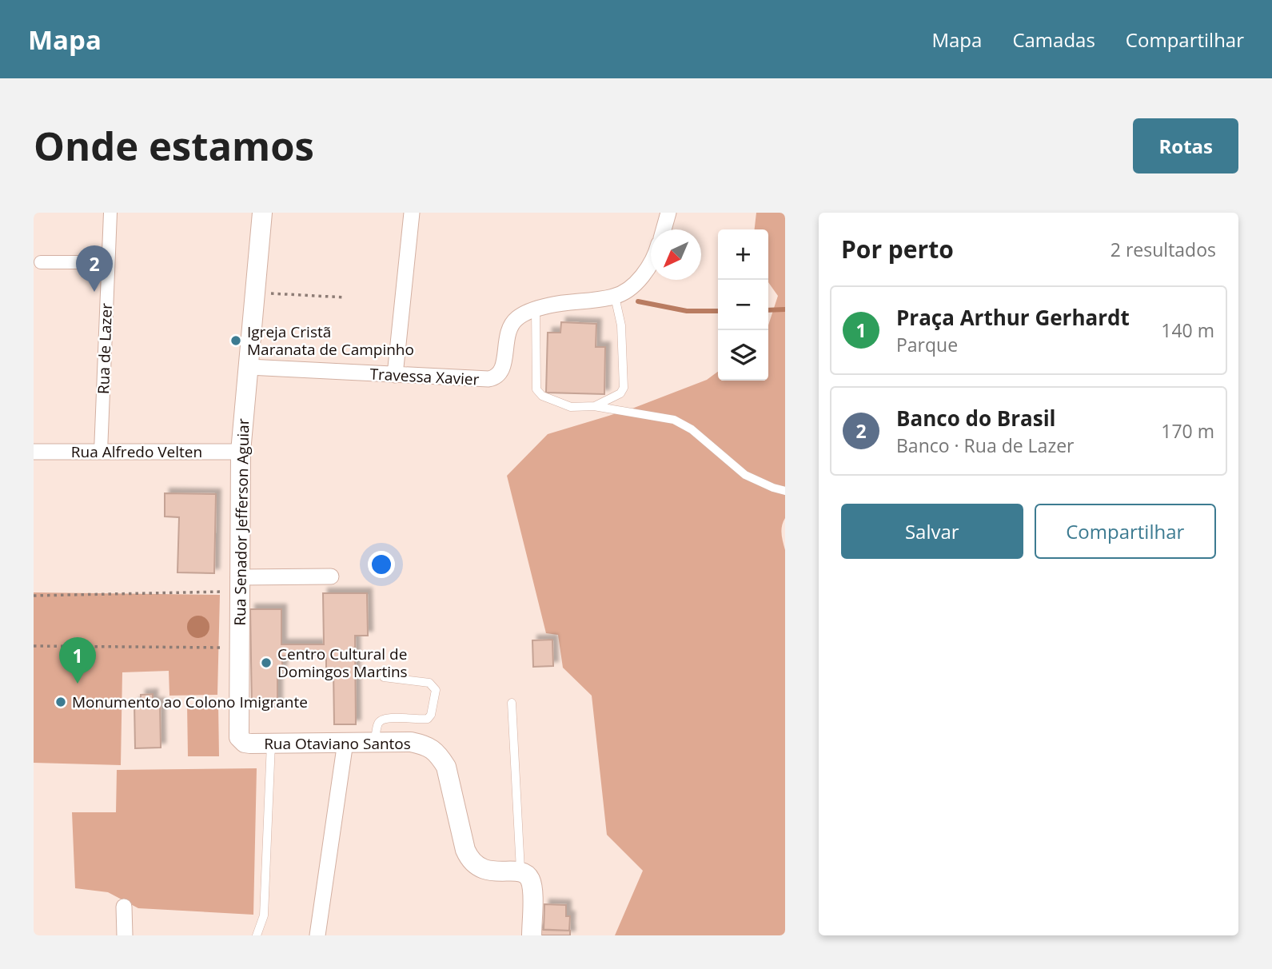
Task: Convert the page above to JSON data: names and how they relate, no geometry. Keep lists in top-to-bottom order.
{
  "streets": {
    "street": [
      "Rua de Lazer",
      "Travessa Xavier",
      "Rua Alfredo Velten",
      "Rua Senador Jefferson Aguiar",
      "Rua Otaviano Santos"
    ]
  },
  "crossings": [
    ["Rua de Lazer", "Rua Alfredo Velten"],
    ["Travessa Xavier", "Rua Senador Jefferson Aguiar"],
    ["Rua Alfredo Velten", "Rua Senador Jefferson Aguiar"],
    ["Rua Senador Jefferson Aguiar", "Rua Otaviano Santos"]
  ],
  "places": ["Igreja Cristã Maranata de Campinho", "Centro Cultural de Domingos Martins", "Monumento ao Colono Imigrante"],
  "north": "bottom left",
  "page": {
    "header": "Mapa",
    "nav": ["Mapa", "Camadas", "Compartilhar"],
    "buttons": [
      "Rotas",
      ["Salvar", "Compartilhar"]
    ],
    "title": "Onde estamos",
    "heading": ["Por perto", "2 resultados"],
    "map_buttons": ["+", "−"],
    "pins": ["2", "1"],
    "list": [
      {
        "mark": "1",
        "name": "Praça Arthur Gerhardt",
        "note": "Parque",
        "value": "140 m"
      },
      {
        "mark": "2",
        "name": "Banco do Brasil",
        "note": "Banco · Rua de Lazer",
        "value": "170 m"
      }
    ]
  }
}
